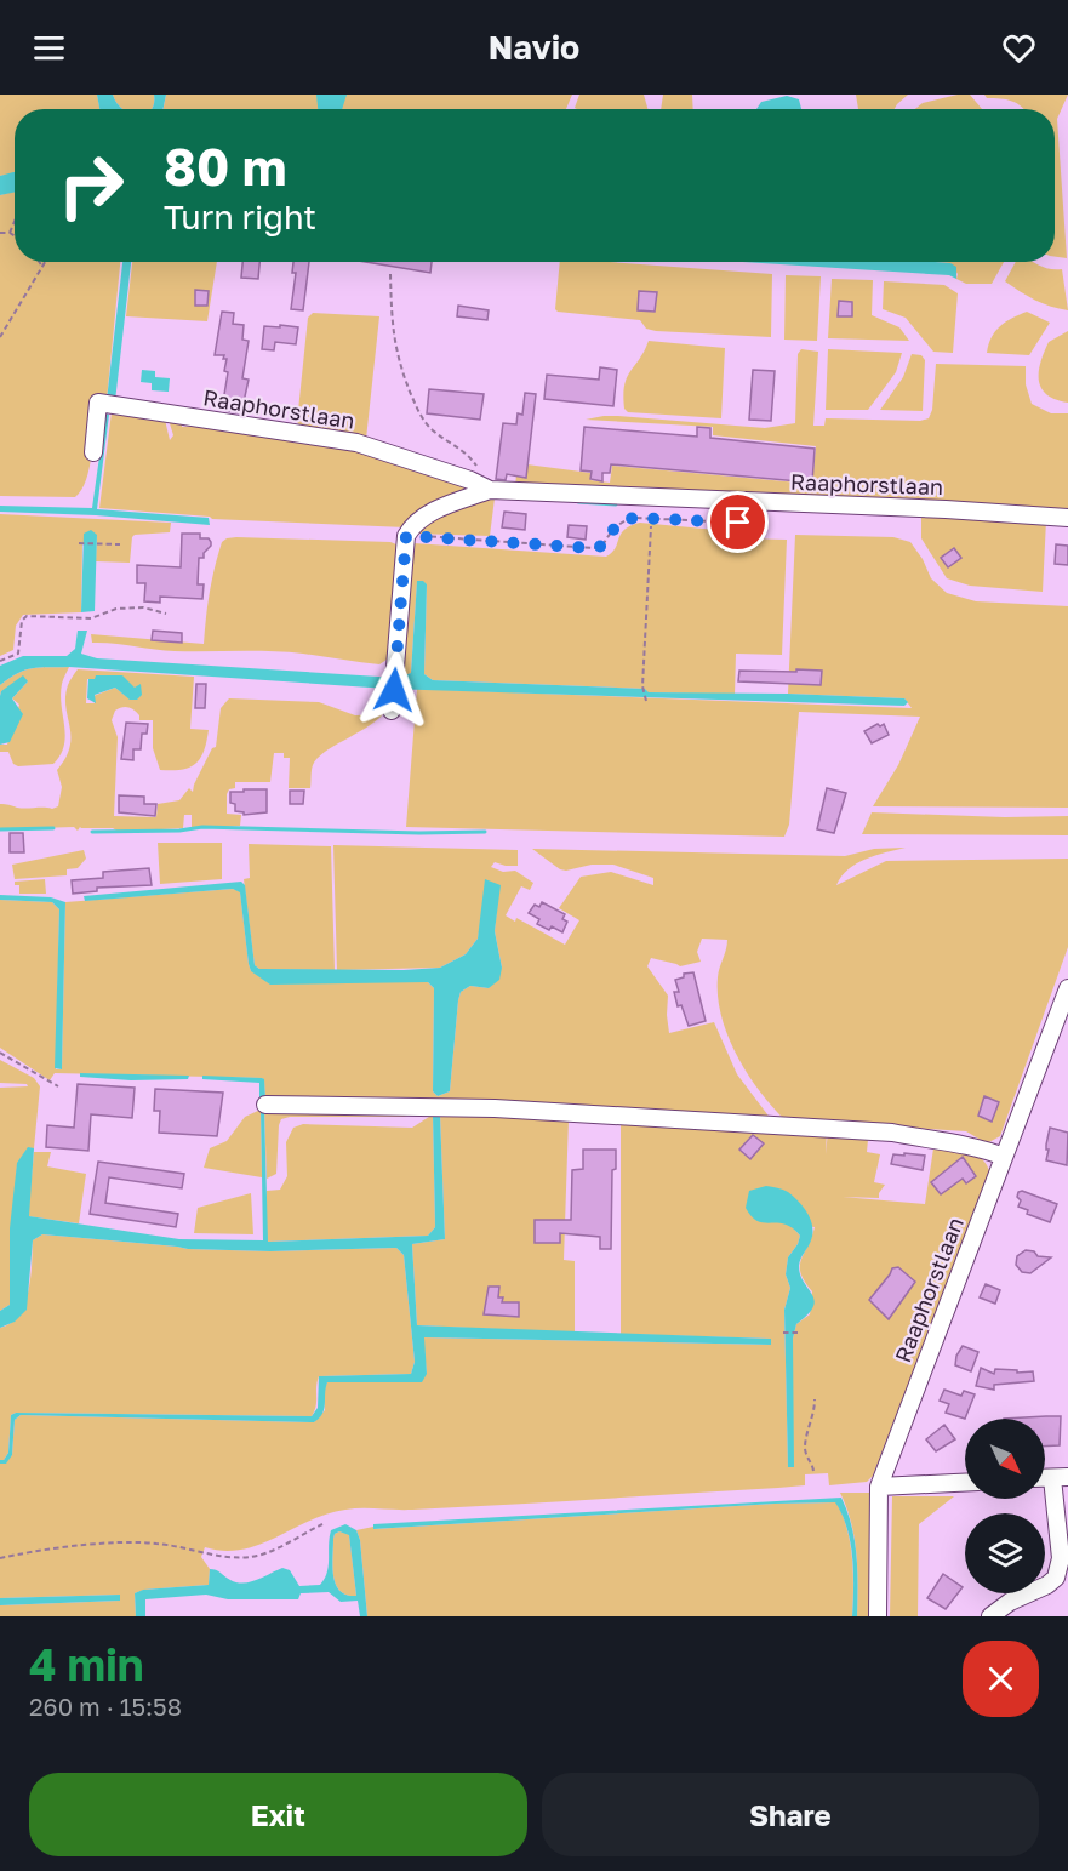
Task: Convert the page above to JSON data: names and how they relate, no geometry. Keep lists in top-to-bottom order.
{
  "streets": {
    "street": ["Raaphorstlaan"]
  },
  "north": "bottom right",
  "page": {
    "header": "Navio",
    "turn": ["80 m", "Turn right"],
    "heading": ["4 min", "260 m · 15:58"],
    "buttons": ["Exit", "Share"]
  }
}
